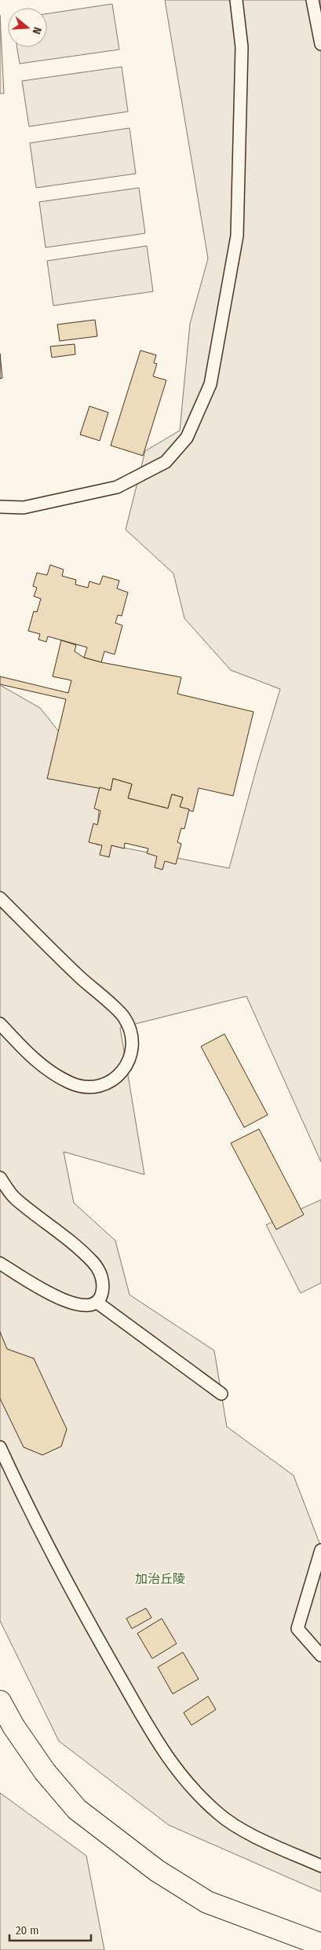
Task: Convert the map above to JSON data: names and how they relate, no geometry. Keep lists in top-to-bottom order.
{
  "parks": ["加治丘陵"],
  "scale_bar": "20 m",
  "north": "right"
}
